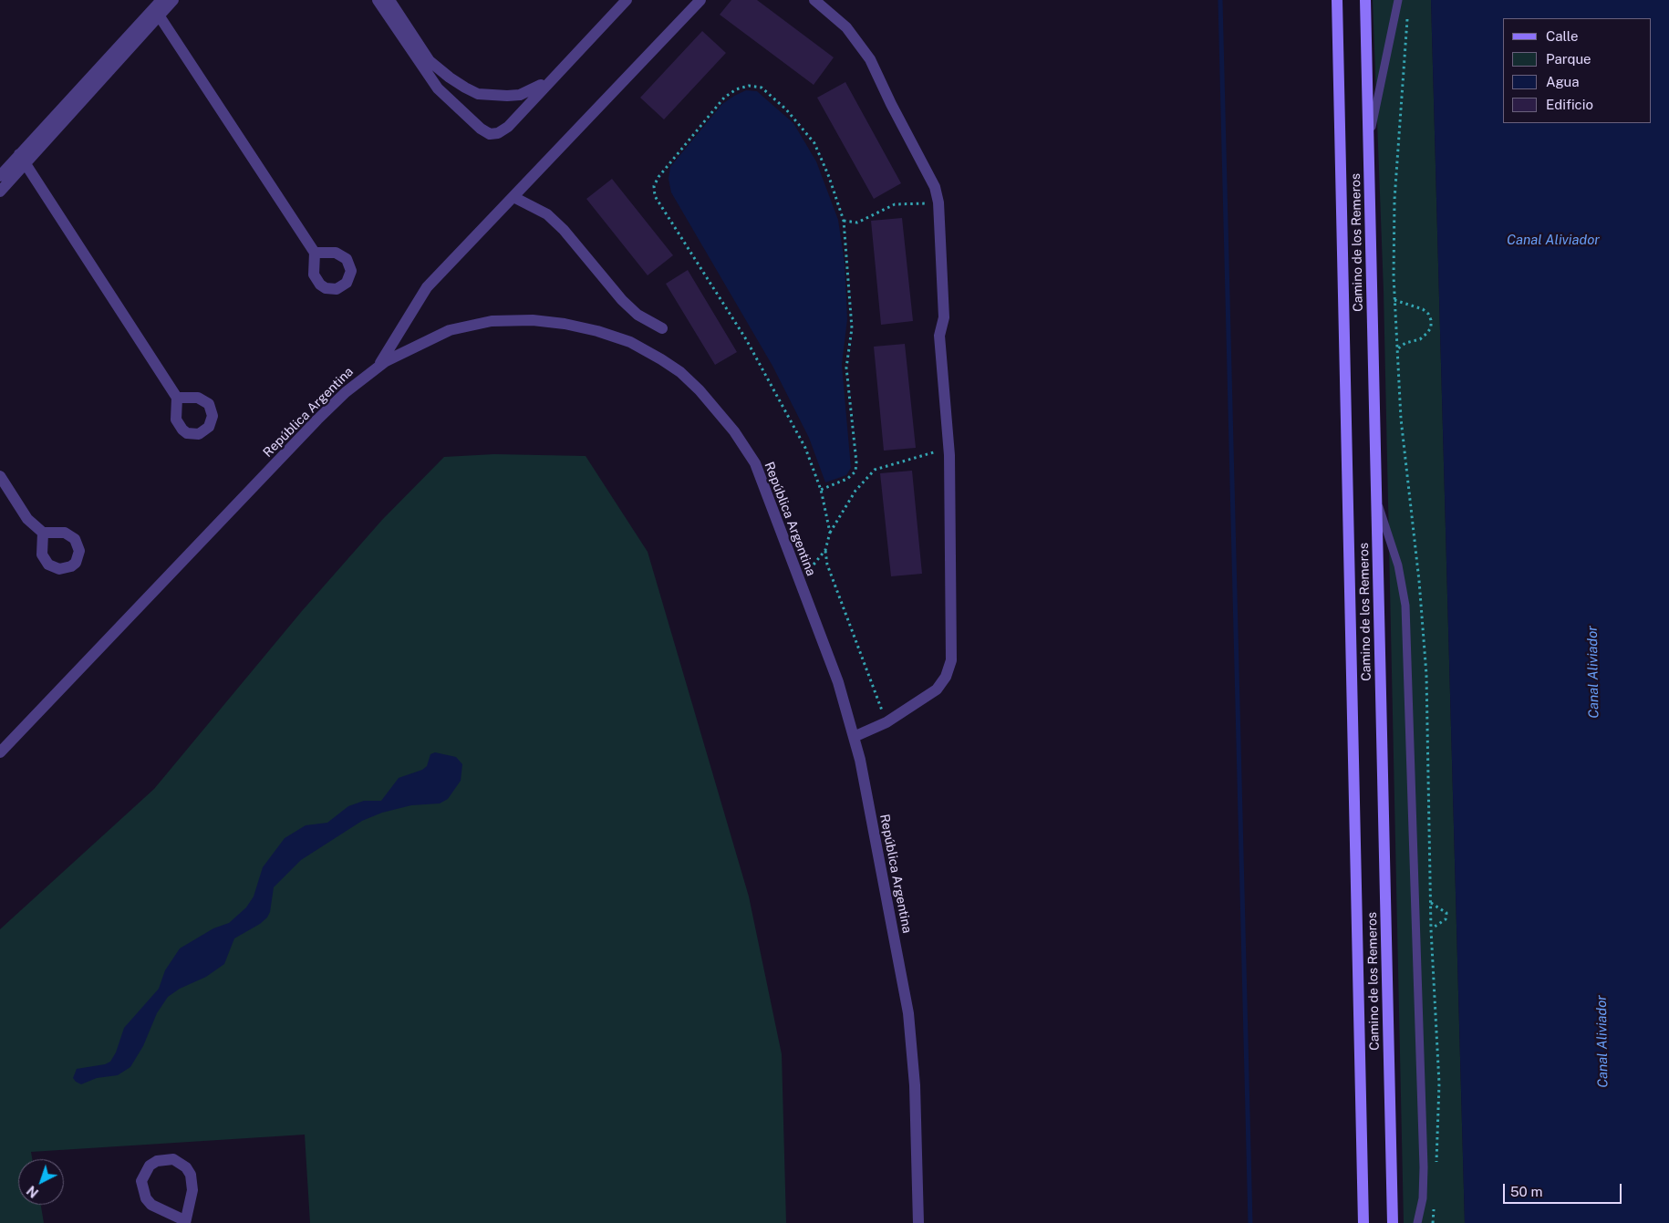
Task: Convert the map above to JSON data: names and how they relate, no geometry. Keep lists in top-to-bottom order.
{
  "streets": {
    "main road": ["Camino de los Remeros"],
    "street": ["República Argentina"]
  },
  "water": ["Canal Aliviador"],
  "legend": [
    "Calle",
    "Parque",
    "Agua",
    "Edificio"
  ],
  "scale_bar": "50 m",
  "north": "bottom left"
}
